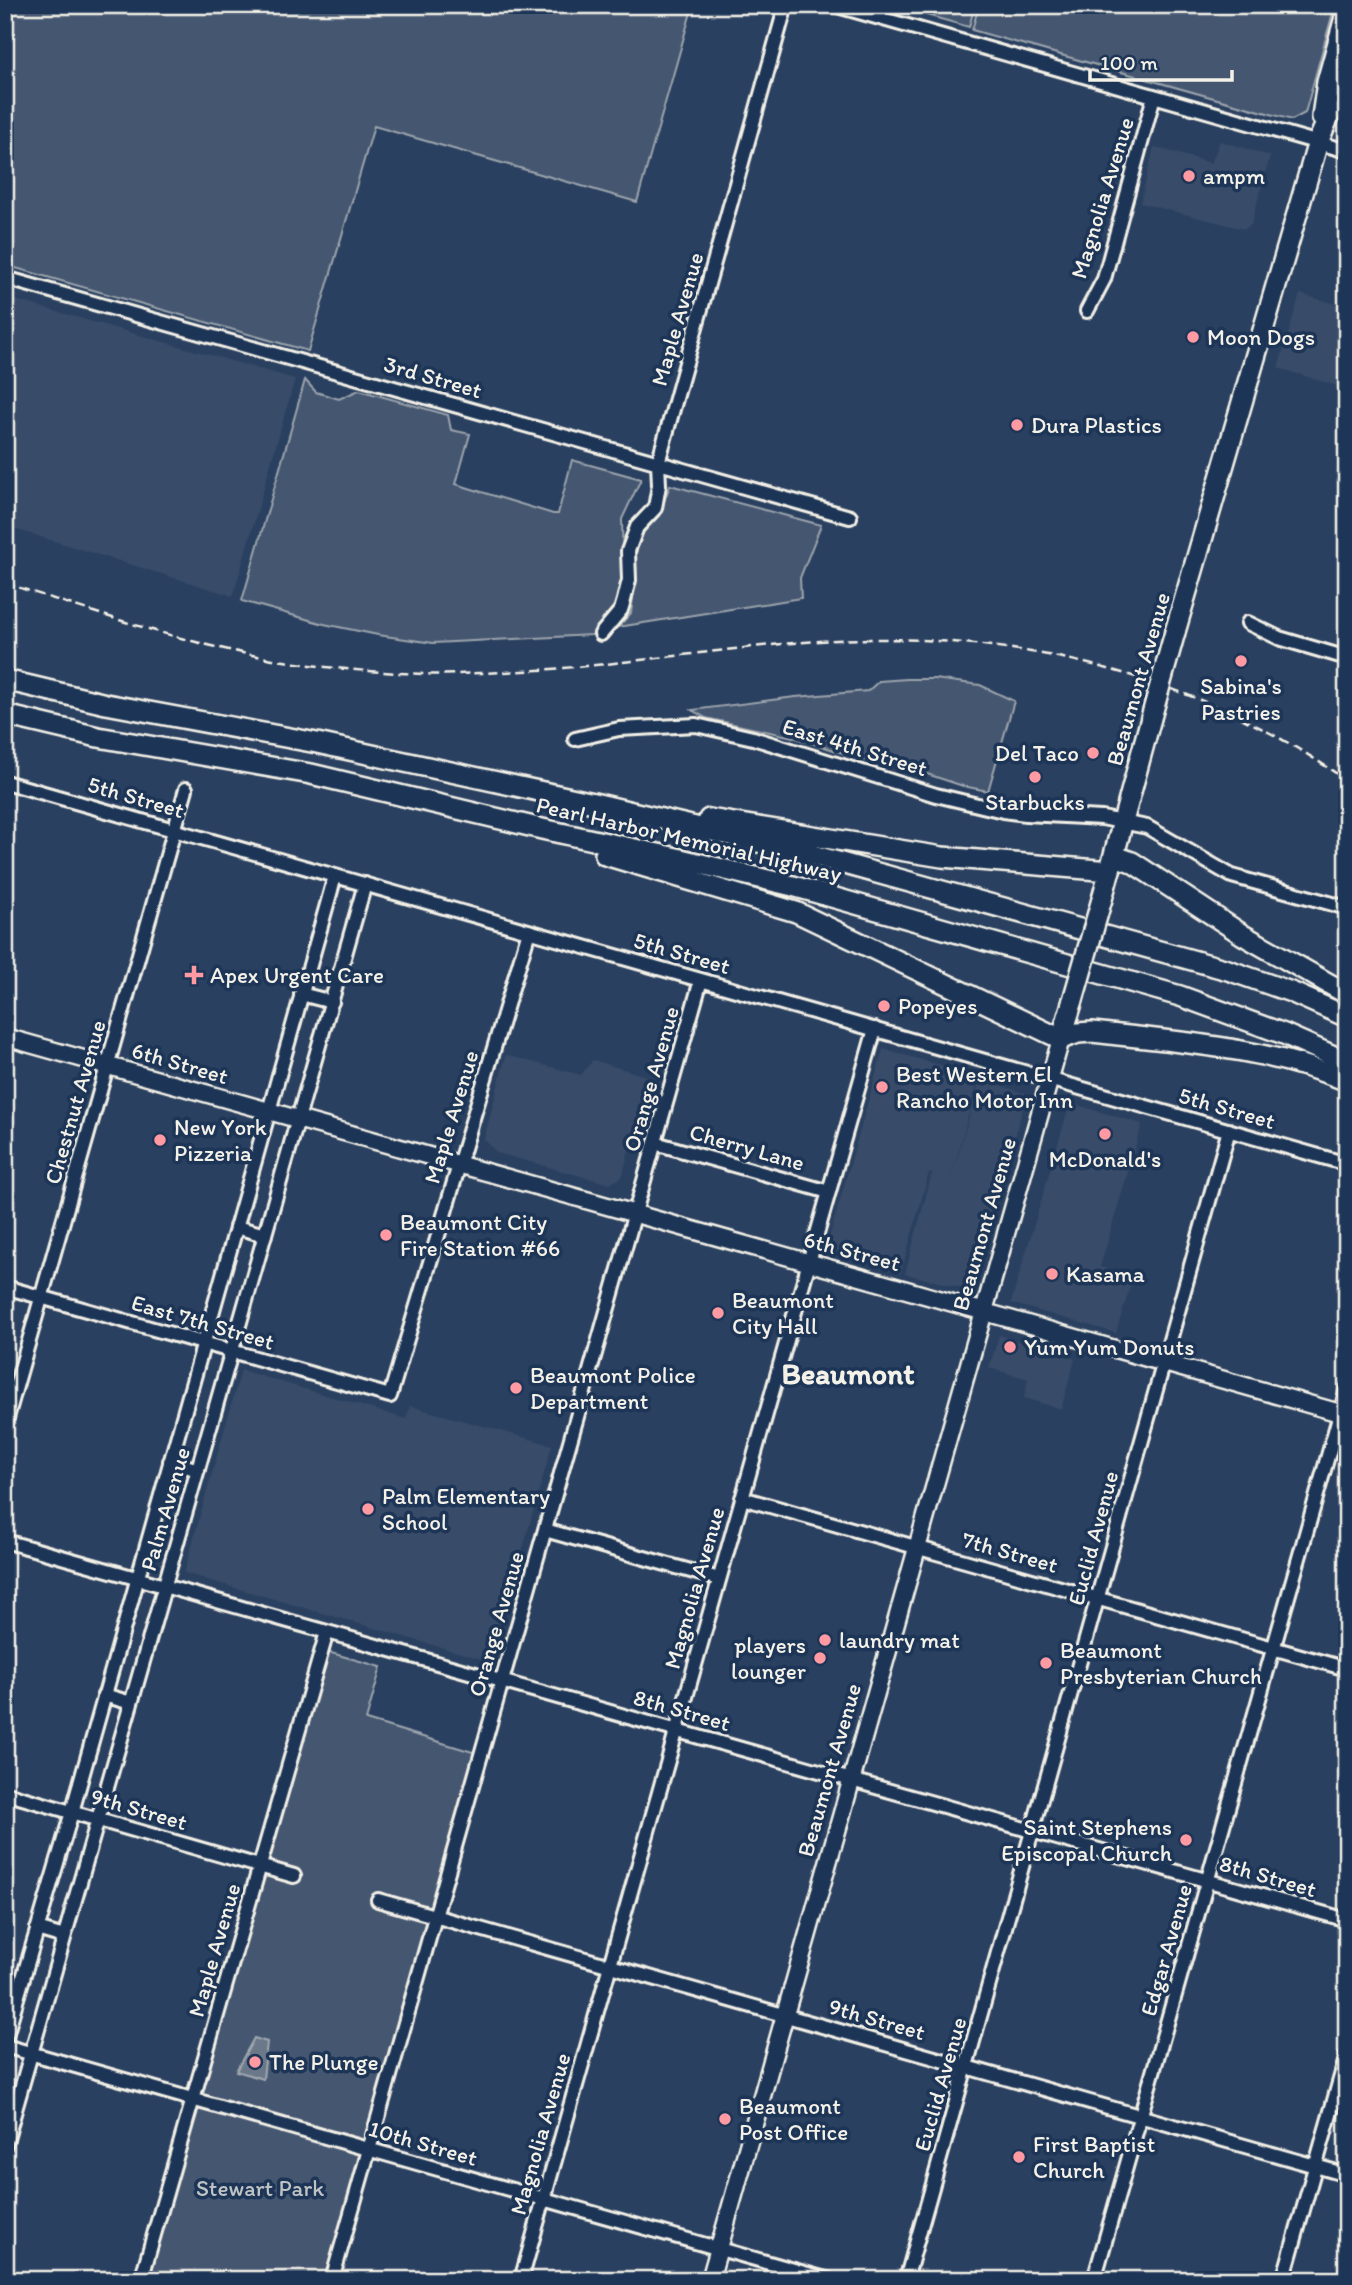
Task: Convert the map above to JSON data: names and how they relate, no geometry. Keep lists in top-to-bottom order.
{
  "streets": {
    "highway": ["Beaumont Avenue", "Pearl Harbor Memorial Highway"],
    "main road": ["6th Street"],
    "street": [
      "Magnolia Avenue",
      "Maple Avenue",
      "3rd Street",
      "East 4th Street",
      "5th Street",
      "Orange Avenue",
      "Chestnut Avenue",
      "Cherry Lane",
      "East 7th Street",
      "Palm Avenue",
      "Euclid Avenue",
      "7th Street",
      "8th Street",
      "9th Street",
      "Edgar Avenue",
      "10th Street"
    ]
  },
  "crossings": [
    ["Magnolia Avenue", "5th Street"],
    ["Magnolia Avenue", "6th Street"],
    ["Magnolia Avenue", "Cherry Lane"],
    ["Magnolia Avenue", "7th Street"],
    ["Magnolia Avenue", "8th Street"],
    ["Magnolia Avenue", "9th Street"],
    ["Magnolia Avenue", "10th Street"],
    ["Maple Avenue", "3rd Street"],
    ["Maple Avenue", "5th Street"],
    ["Maple Avenue", "6th Street"],
    ["Maple Avenue", "East 7th Street"],
    ["Maple Avenue", "8th Street"],
    ["Maple Avenue", "9th Street"],
    ["Maple Avenue", "10th Street"],
    ["Beaumont Avenue", "East 4th Street"],
    ["Beaumont Avenue", "5th Street"],
    ["Beaumont Avenue", "6th Street"],
    ["Beaumont Avenue", "7th Street"],
    ["Beaumont Avenue", "8th Street"],
    ["Beaumont Avenue", "9th Street"],
    ["Beaumont Avenue", "10th Street"],
    ["5th Street", "Orange Avenue"],
    ["5th Street", "Chestnut Avenue"],
    ["5th Street", "Palm Avenue"],
    ["5th Street", "Euclid Avenue"],
    ["6th Street", "Orange Avenue"],
    ["6th Street", "Chestnut Avenue"],
    ["6th Street", "Palm Avenue"],
    ["6th Street", "Euclid Avenue"],
    ["6th Street", "Edgar Avenue"],
    ["Orange Avenue", "Cherry Lane"],
    ["Orange Avenue", "8th Street"],
    ["Orange Avenue", "9th Street"],
    ["Orange Avenue", "10th Street"],
    ["Chestnut Avenue", "East 7th Street"],
    ["East 7th Street", "Palm Avenue"],
    ["Palm Avenue", "8th Street"],
    ["Palm Avenue", "9th Street"],
    ["Palm Avenue", "10th Street"],
    ["Euclid Avenue", "7th Street"],
    ["Euclid Avenue", "8th Street"],
    ["Euclid Avenue", "9th Street"],
    ["7th Street", "Edgar Avenue"],
    ["8th Street", "Edgar Avenue"],
    ["9th Street", "Edgar Avenue"]
  ],
  "districts": ["Beaumont"],
  "parks": ["Stewart Park"],
  "places": {
    "other": [
      "ampm",
      "Moon Dogs",
      "Dura Plastics",
      "Sabina's Pastries",
      "Del Taco",
      "Starbucks",
      "Popeyes",
      "Best Western El Rancho Motor Inn",
      "McDonald's",
      "New York Pizzeria",
      "Beaumont City Fire Station #66",
      "Kasama",
      "Beaumont City Hall",
      "Yum Yum Donuts",
      "Beaumont Police Department",
      "Palm Elementary School",
      "laundry mat",
      "players lounger",
      "Beaumont Presbyterian Church",
      "Saint Stephens Episcopal Church",
      "The Plunge",
      "Beaumont Post Office",
      "First Baptist Church"
    ],
    "health": ["Apex Urgent Care"]
  },
  "scale_bar": "100 m"
}
